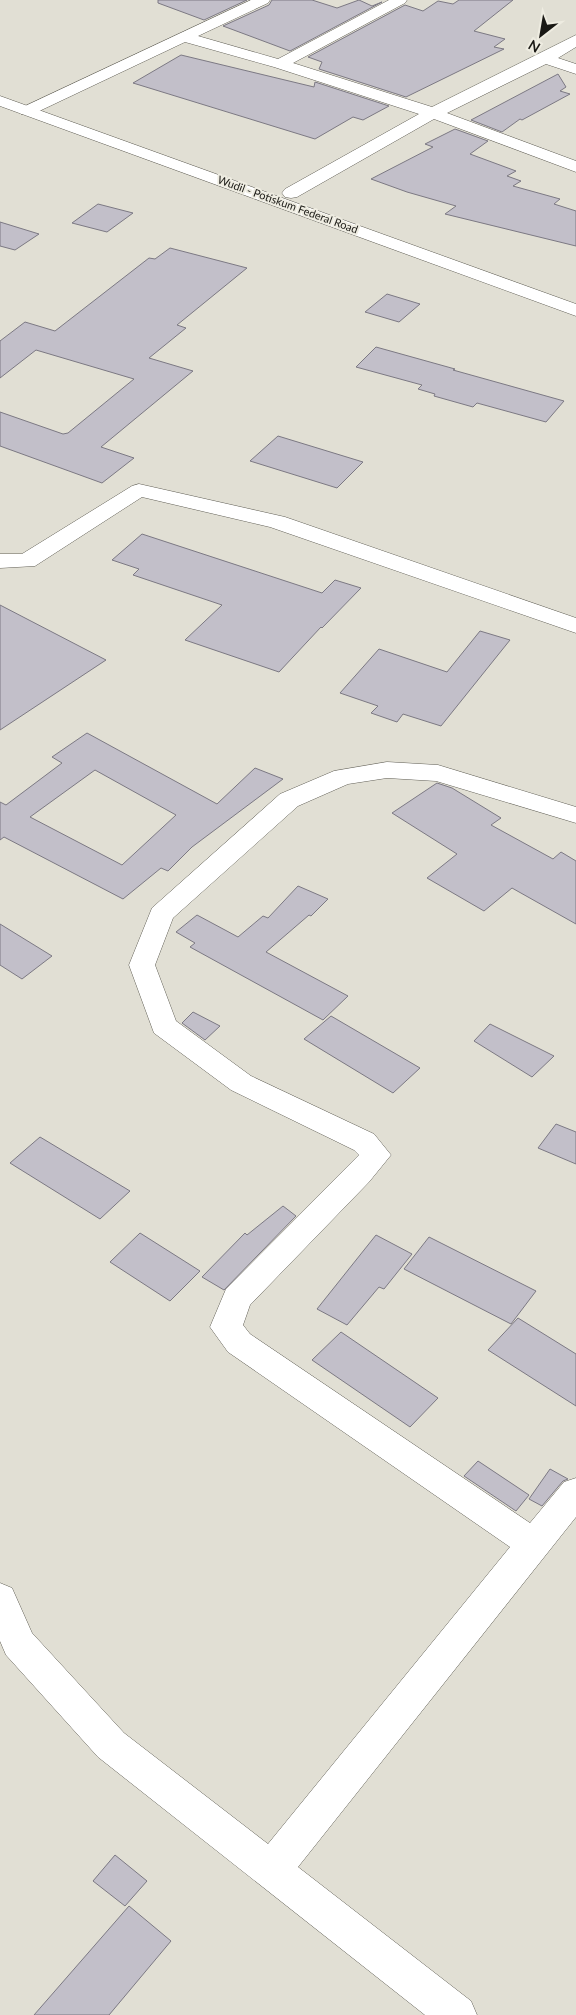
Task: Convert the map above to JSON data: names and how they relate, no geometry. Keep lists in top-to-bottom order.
{
  "streets": {
    "street": ["Wudil - Potiskum Federal Road"]
  },
  "north": "bottom left"
}
